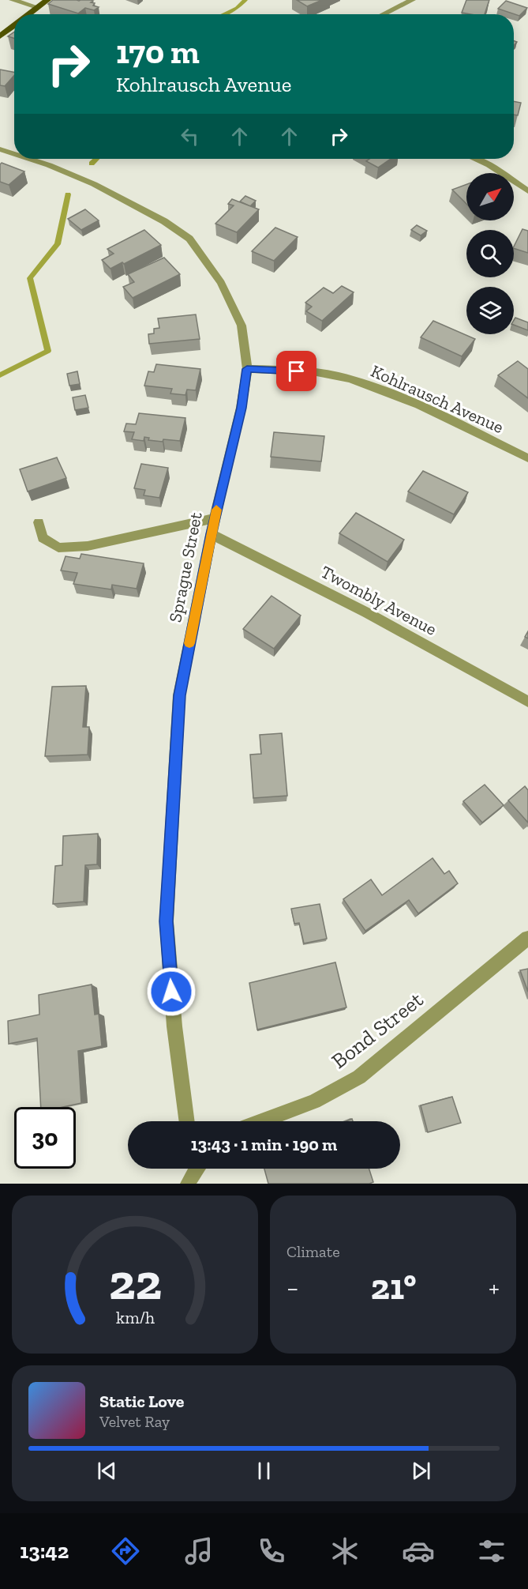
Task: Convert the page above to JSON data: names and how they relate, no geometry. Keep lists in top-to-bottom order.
{
  "streets": {
    "street": [
      "Kohlrausch Avenue",
      "Sprague Street",
      "Twombly Avenue",
      "Bond Street"
    ]
  },
  "crossings": [
    ["Kohlrausch Avenue", "Sprague Street"],
    ["Sprague Street", "Twombly Avenue"]
  ],
  "north": "top right",
  "page": {
    "turn": ["170 m", "Kohlrausch Avenue"],
    "limit": "30",
    "trip": "13:43 · 1 min · 190 m",
    "tile": "Climate",
    "heat": ["−", "21°", "+"],
    "song": ["Static Love", "Velvet Ray"],
    "tabs": "13:42",
    "gauge": ["22", "km/h"]
  }
}
